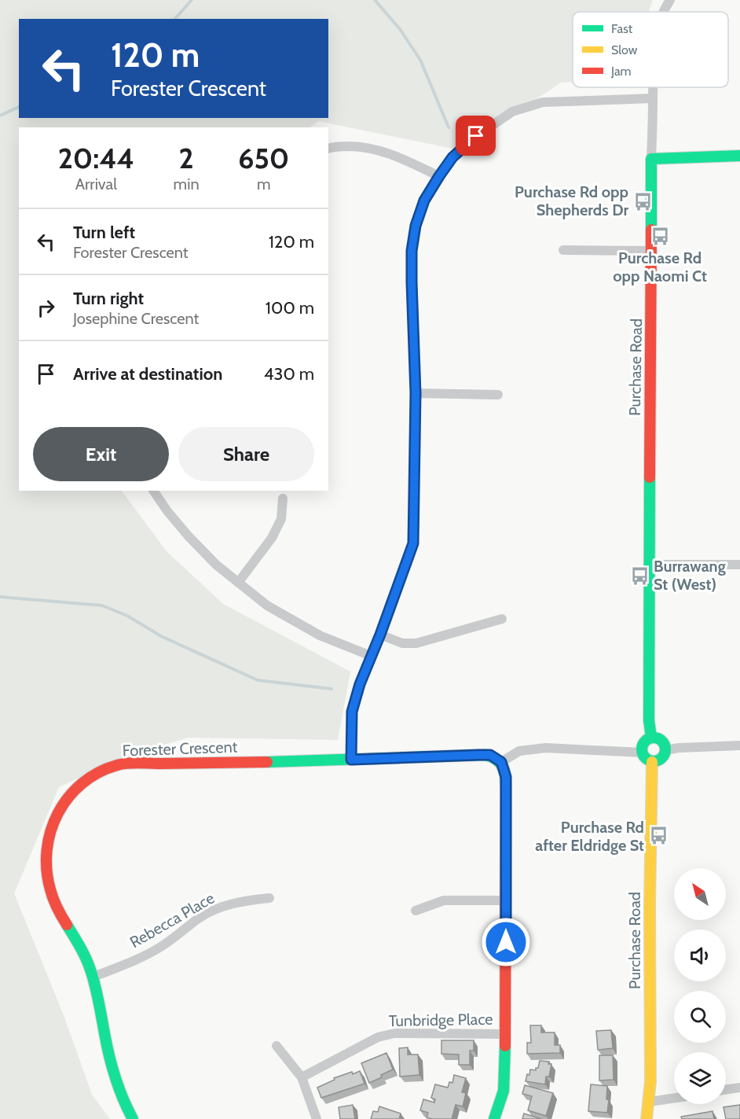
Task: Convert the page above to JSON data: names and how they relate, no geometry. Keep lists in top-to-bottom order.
{
  "streets": {
    "street": [
      "Purchase Road",
      "Forester Crescent",
      "Rebecca Place",
      "Tunbridge Place"
    ]
  },
  "crossings": [
    ["Forester Crescent", "Rebecca Place"]
  ],
  "places": {
    "bus stop": [
      "Purchase Rd opp Shepherds Dr",
      "Purchase Rd opp Naomi Ct",
      "Burrawang St (West)",
      "Purchase Rd after Eldridge St"
    ]
  },
  "legend": ["Fast", "Slow", "Jam"],
  "north": "top left",
  "page": {
    "turn": ["120 m", "Forester Crescent"],
    "eta": [
      "20:44",
      "Arrival",
      "2",
      "min",
      "650",
      "m"
    ],
    "list": [
      {
        "name": "Turn left",
        "note": "Forester Crescent",
        "value": "120 m"
      },
      {
        "name": "Turn right",
        "note": "Josephine Crescent",
        "value": "100 m"
      },
      {
        "name": "Arrive at destination",
        "value": "430 m"
      }
    ],
    "buttons": ["Exit", "Share"]
  }
}
